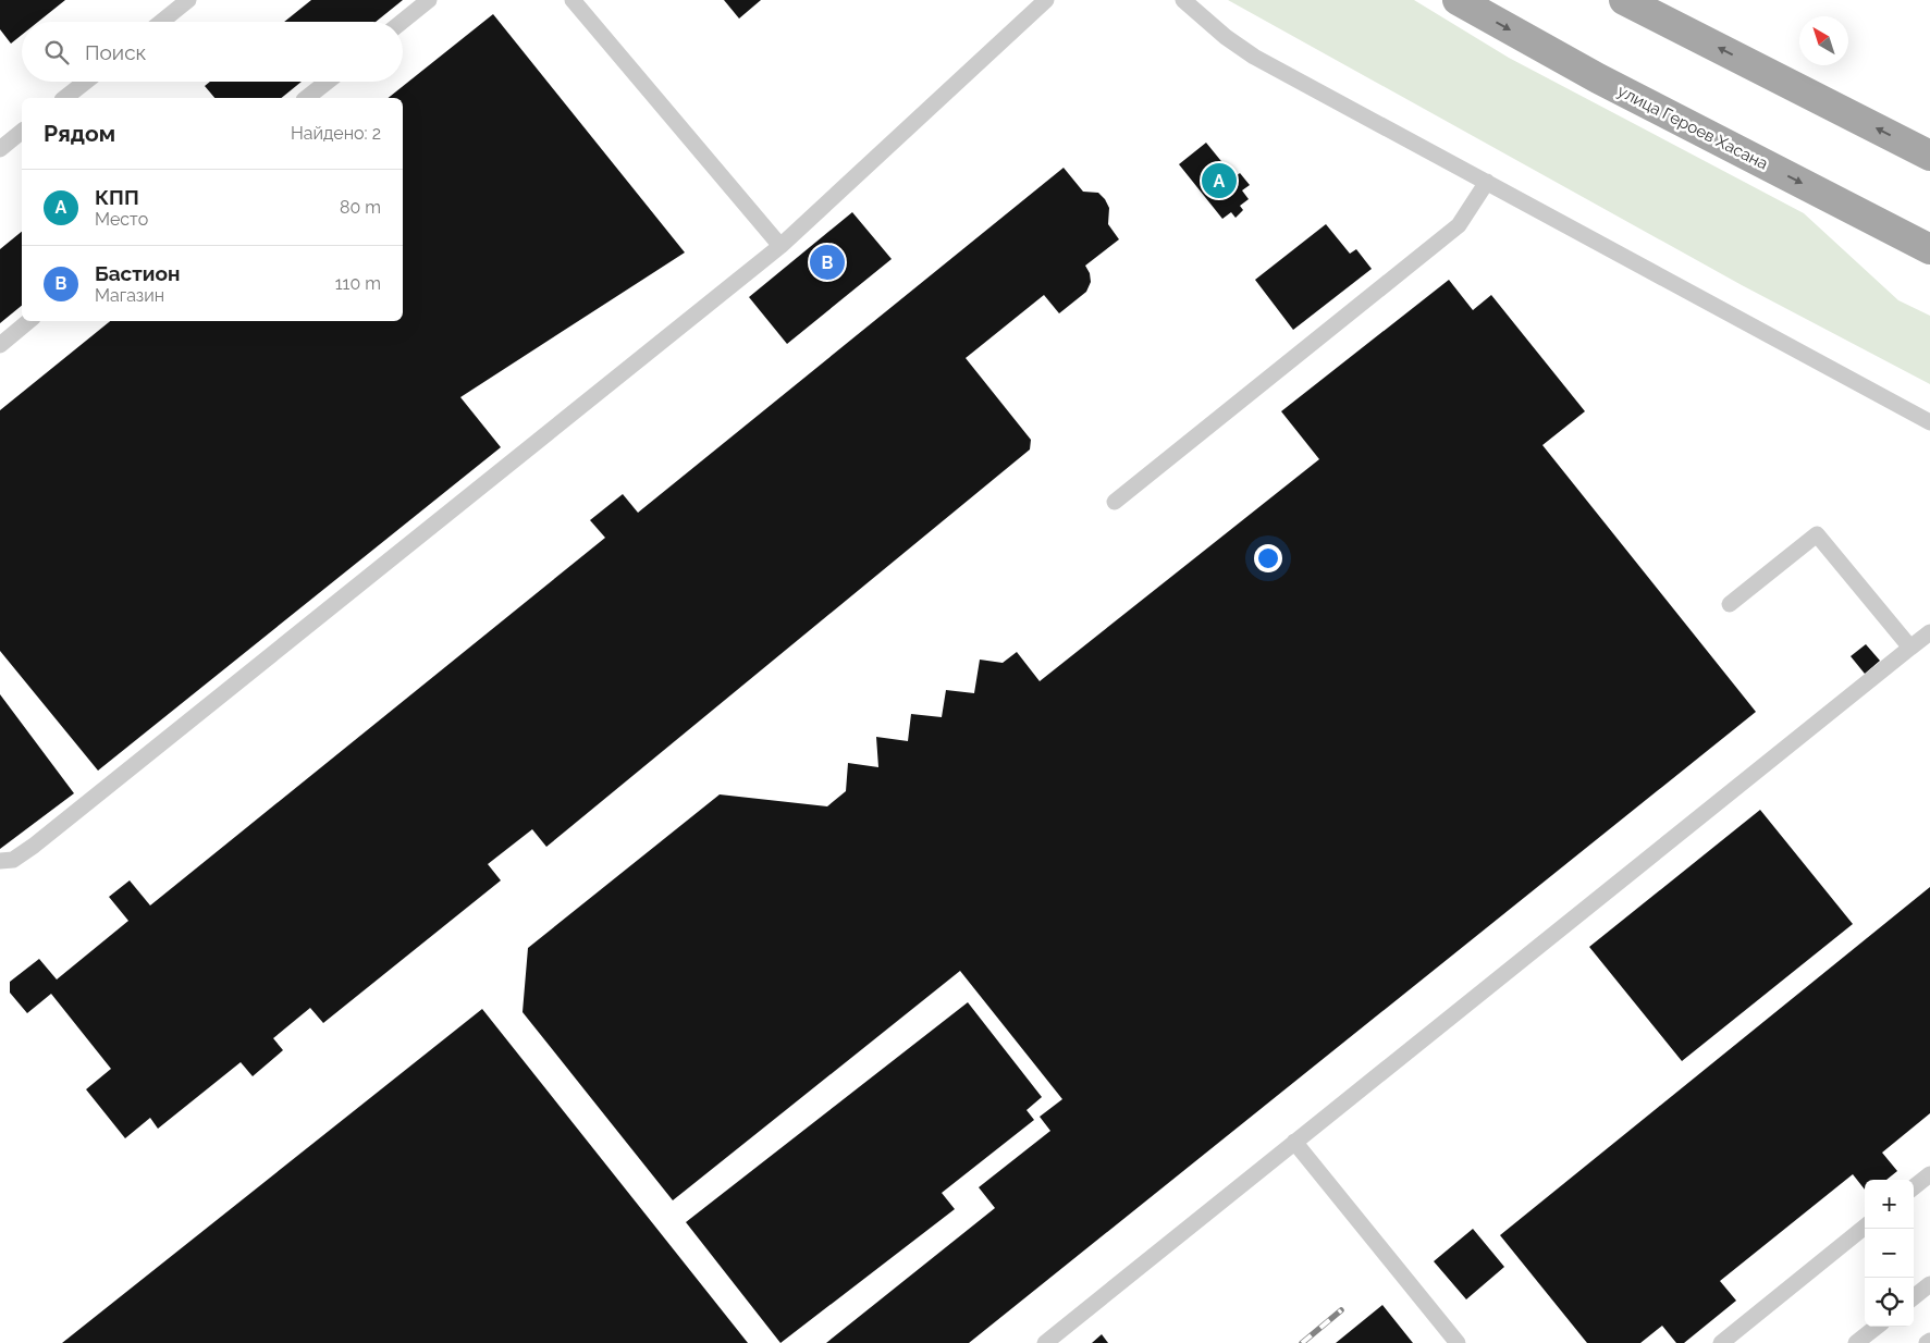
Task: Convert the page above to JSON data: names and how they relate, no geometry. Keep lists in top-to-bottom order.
{
  "streets": {
    "main road": ["улица Героев Хасана"]
  },
  "north": "top left",
  "page": {
    "search": "Поиск",
    "heading": ["Рядом", "Найдено: 2"],
    "pins": ["A", "B"],
    "list": [
      {
        "mark": "A",
        "name": "КПП",
        "note": "Место",
        "value": "80 m"
      },
      {
        "mark": "B",
        "name": "Бастион",
        "note": "Магазин",
        "value": "110 m"
      }
    ],
    "map_buttons": ["+", "−"]
  }
}
